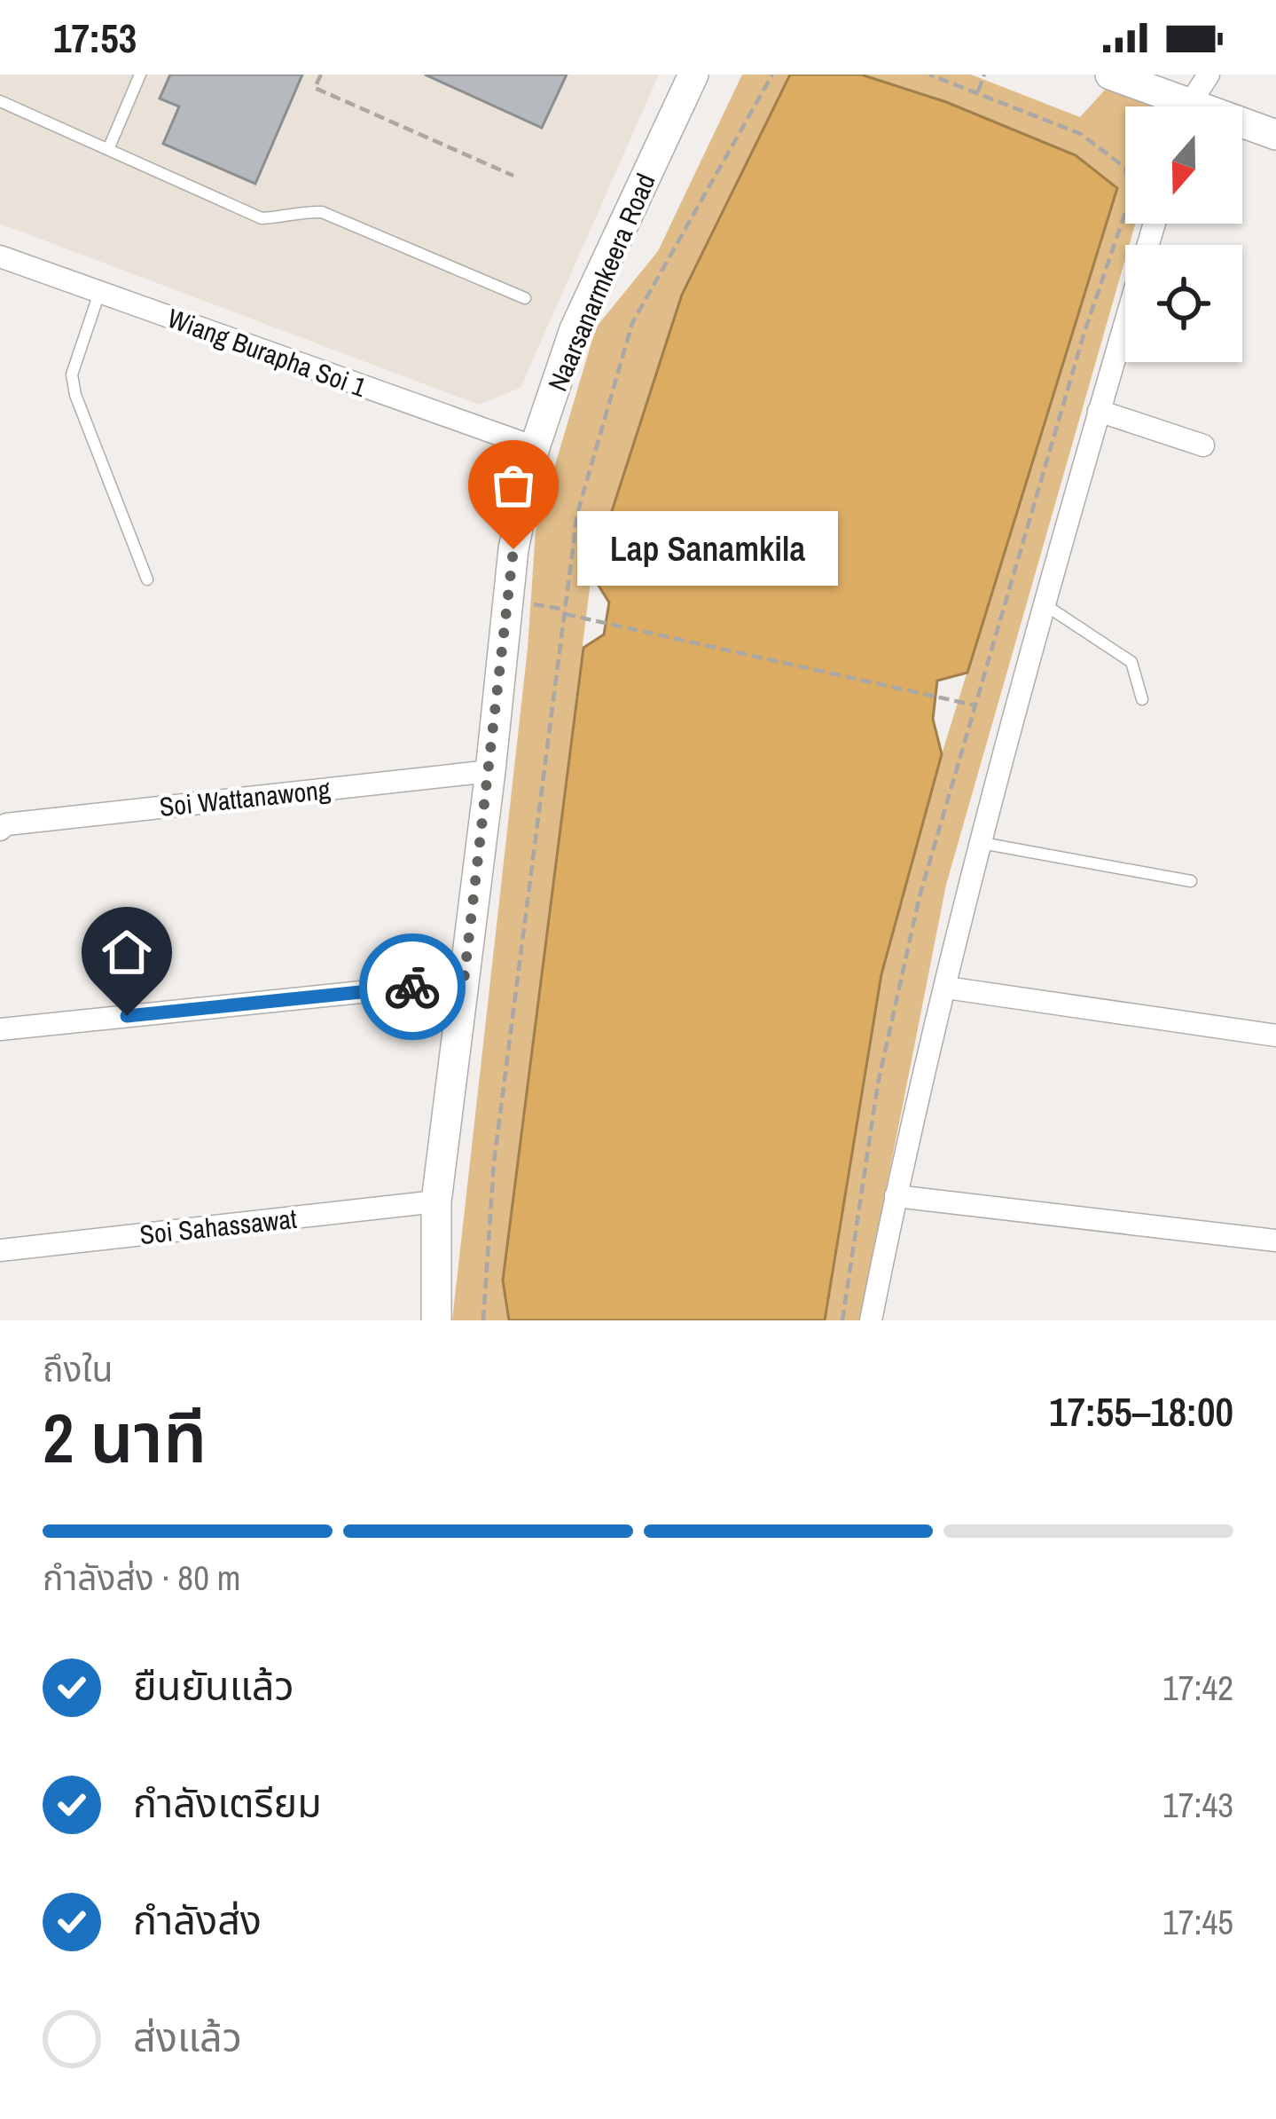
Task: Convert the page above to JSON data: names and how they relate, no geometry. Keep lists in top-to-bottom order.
{
  "streets": {
    "street": [
      "Naarsanarmkeera Road",
      "Wiang Burapha Soi 1",
      "Soi Wattanawong",
      "Soi Sahassawat"
    ]
  },
  "crossings": [
    ["Naarsanarmkeera Road", "Wiang Burapha Soi 1"],
    ["Naarsanarmkeera Road", "Soi Wattanawong"],
    ["Naarsanarmkeera Road", "Soi Sahassawat"]
  ],
  "places": ["Lap Sanamkila"],
  "north": "bottom",
  "page": {
    "status": "17:53",
    "bubble": "Lap Sanamkila",
    "heading": ["2 นาที", "ถึงใน", "17:55–18:00"],
    "bar": "กำลังส่ง · 80 m",
    "list": [
      ["ยืนยันแล้ว", "17:42"],
      ["กำลังเตรียม", "17:43"],
      ["กำลังส่ง", "17:45"],
      "ส่งแล้ว"
    ]
  }
}
